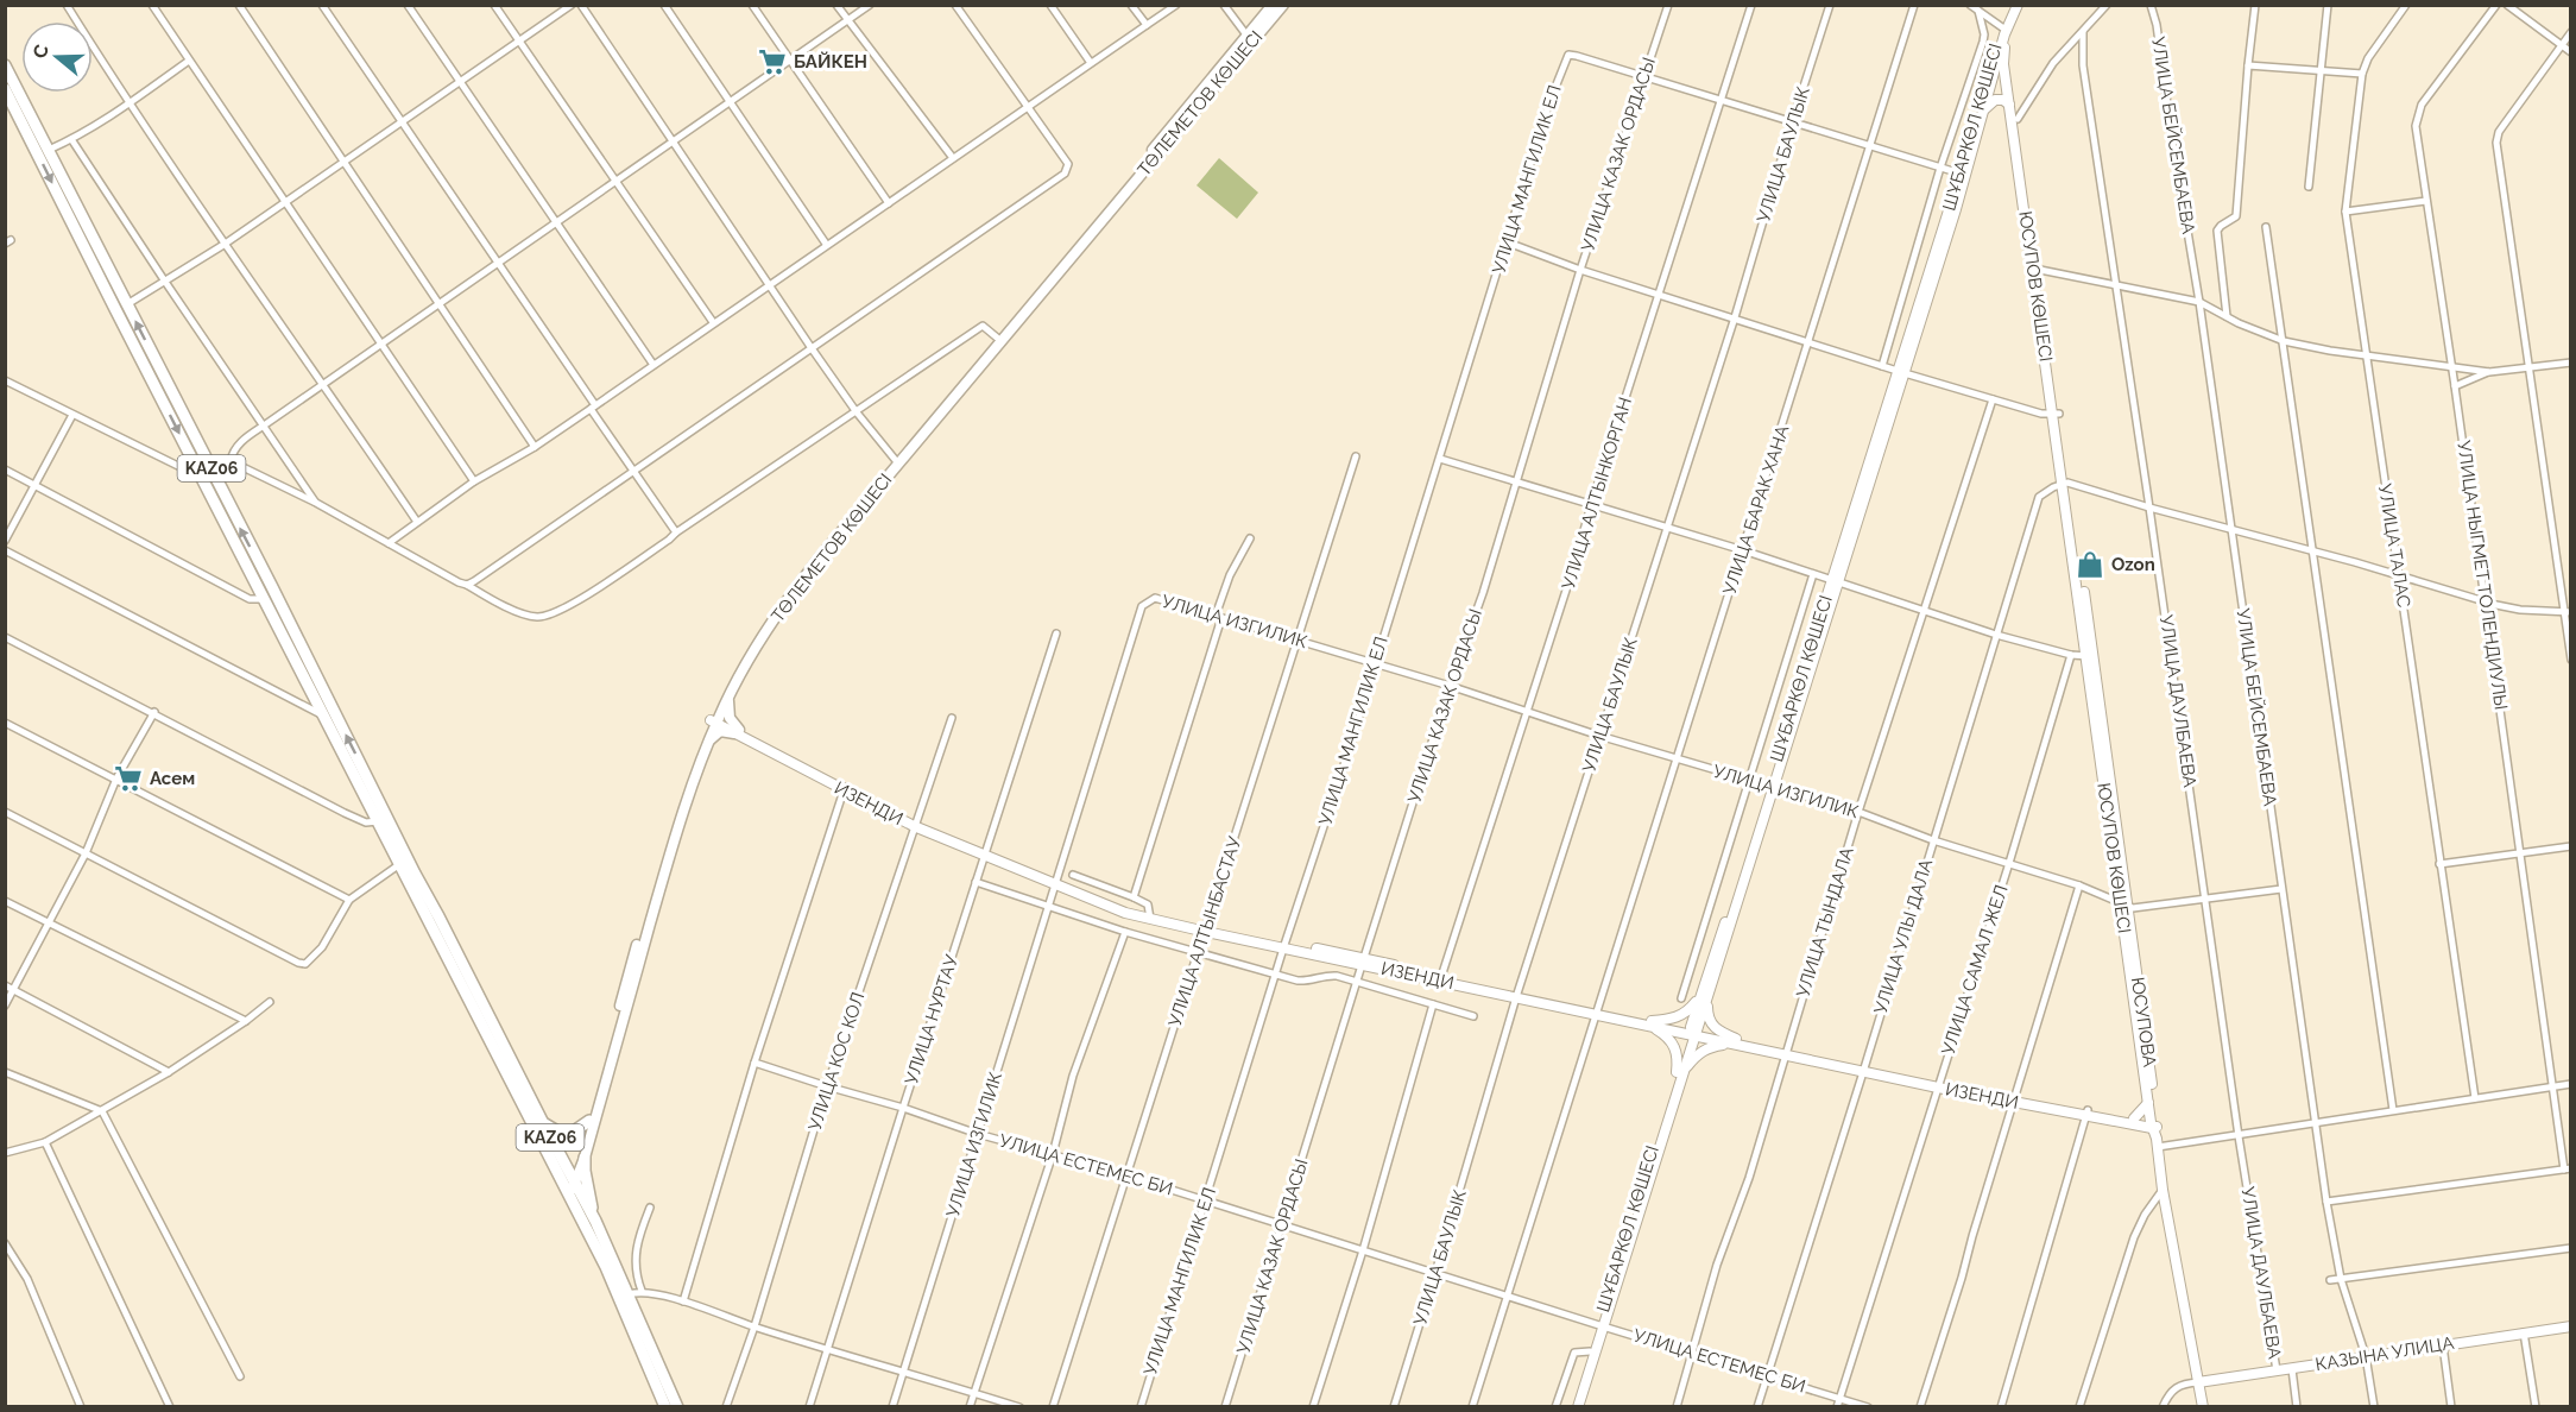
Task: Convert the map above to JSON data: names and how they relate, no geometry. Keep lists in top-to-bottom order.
{
  "streets": {
    "highway": ["KАZ06"],
    "main road": ["ТӨЛЕМЕТОВ КӨШЕСІ"],
    "street": [
      "ШҰБАРКӨЛ КӨШЕСІ",
      "УЛИЦА БЕЙСЕМБАЕВА",
      "УЛИЦА КАЗАК ОРДАСЫ",
      "УЛИЦА БАУЛЫК",
      "УЛИЦА МАНГИЛИК ЕЛ",
      "ЮСУПОВ КӨШЕСІ",
      "УЛИЦА АЛТЫНКОРГАН",
      "УЛИЦА БАРАК ХАНА",
      "УЛИЦА ТАЛАС",
      "УЛИЦА НЫГМЕТ ТОЛЕНДИУЛЫ",
      "УЛИЦА ИЗГИЛИК",
      "УЛИЦА ДАУЛБАЕВА",
      "ИЗЕНДИ",
      "УЛИЦА ТЫНДАЛА",
      "УЛИЦА АЛТЫНБАСТАУ",
      "УЛИЦА УЛЫ ДАЛА",
      "УЛИЦА САМАЛ ЖЕЛ",
      "УЛИЦА НУРТАУ",
      "ЮСУПОВА",
      "УЛИЦА КОС КОЛ",
      "УЛИЦА ЕСТЕМЕС БИ",
      "КАЗЫНА УЛИЦА"
    ]
  },
  "crossings": [
    ["ТӨЛЕМЕТОВ КӨШЕСІ", "KАZ06"],
    ["ТӨЛЕМЕТОВ КӨШЕСІ", "ИЗЕНДИ"],
    ["ШҰБАРКӨЛ КӨШЕСІ", "ЮСУПОВ КӨШЕСІ"],
    ["ШҰБАРКӨЛ КӨШЕСІ", "УЛИЦА ИЗГИЛИК"],
    ["ШҰБАРКӨЛ КӨШЕСІ", "ИЗЕНДИ"],
    ["ШҰБАРКӨЛ КӨШЕСІ", "УЛИЦА ЕСТЕМЕС БИ"],
    ["УЛИЦА БЕЙСЕМБАЕВА", "КАЗЫНА УЛИЦА"],
    ["УЛИЦА КАЗАК ОРДАСЫ", "УЛИЦА МАНГИЛИК ЕЛ"],
    ["УЛИЦА КАЗАК ОРДАСЫ", "УЛИЦА ИЗГИЛИК"],
    ["УЛИЦА КАЗАК ОРДАСЫ", "ИЗЕНДИ"],
    ["УЛИЦА КАЗАК ОРДАСЫ", "УЛИЦА ЕСТЕМЕС БИ"],
    ["УЛИЦА БАУЛЫК", "УЛИЦА ИЗГИЛИК"],
    ["УЛИЦА БАУЛЫК", "ИЗЕНДИ"],
    ["УЛИЦА БАУЛЫК", "УЛИЦА ЕСТЕМЕС БИ"],
    ["УЛИЦА МАНГИЛИК ЕЛ", "УЛИЦА ИЗГИЛИК"],
    ["УЛИЦА МАНГИЛИК ЕЛ", "ИЗЕНДИ"],
    ["УЛИЦА МАНГИЛИК ЕЛ", "УЛИЦА ЕСТЕМЕС БИ"],
    ["ЮСУПОВ КӨШЕСІ", "УЛИЦА ИЗГИЛИК"],
    ["ЮСУПОВ КӨШЕСІ", "ИЗЕНДИ"],
    ["ЮСУПОВ КӨШЕСІ", "УЛИЦА УЛЫ ДАЛА"],
    ["ЮСУПОВ КӨШЕСІ", "ЮСУПОВА"],
    ["УЛИЦА АЛТЫНКОРГАН", "УЛИЦА ИЗГИЛИК"],
    ["УЛИЦА АЛТЫНКОРГАН", "ИЗЕНДИ"],
    ["УЛИЦА БАРАК ХАНА", "УЛИЦА ИЗГИЛИК"],
    ["УЛИЦА БАРАК ХАНА", "ИЗЕНДИ"],
    ["УЛИЦА БАРАК ХАНА", "УЛИЦА ЕСТЕМЕС БИ"],
    ["УЛИЦА ИЗГИЛИК", "ИЗЕНДИ"],
    ["УЛИЦА ИЗГИЛИК", "УЛИЦА ТЫНДАЛА"],
    ["УЛИЦА ИЗГИЛИК", "УЛИЦА АЛТЫНБАСТАУ"],
    ["УЛИЦА ИЗГИЛИК", "УЛИЦА УЛЫ ДАЛА"],
    ["УЛИЦА ИЗГИЛИК", "УЛИЦА САМАЛ ЖЕЛ"],
    ["УЛИЦА ИЗГИЛИК", "ЮСУПОВА"],
    ["УЛИЦА ИЗГИЛИК", "УЛИЦА ЕСТЕМЕС БИ"],
    ["УЛИЦА ДАУЛБАЕВА", "КАЗЫНА УЛИЦА"],
    ["ИЗЕНДИ", "УЛИЦА ТЫНДАЛА"],
    ["ИЗЕНДИ", "УЛИЦА АЛТЫНБАСТАУ"],
    ["ИЗЕНДИ", "УЛИЦА УЛЫ ДАЛА"],
    ["ИЗЕНДИ", "УЛИЦА САМАЛ ЖЕЛ"],
    ["ИЗЕНДИ", "УЛИЦА НУРТАУ"],
    ["ИЗЕНДИ", "ЮСУПОВА"],
    ["ИЗЕНДИ", "УЛИЦА КОС КОЛ"],
    ["УЛИЦА ТЫНДАЛА", "УЛИЦА ЕСТЕМЕС БИ"],
    ["УЛИЦА АЛТЫНБАСТАУ", "УЛИЦА ЕСТЕМЕС БИ"],
    ["УЛИЦА УЛЫ ДАЛА", "УЛИЦА ЕСТЕМЕС БИ"],
    ["УЛИЦА САМАЛ ЖЕЛ", "УЛИЦА ЕСТЕМЕС БИ"],
    ["УЛИЦА НУРТАУ", "УЛИЦА ЕСТЕМЕС БИ"],
    ["УЛИЦА КОС КОЛ", "УЛИЦА ЕСТЕМЕС БИ"]
  ],
  "places": {
    "supermarket": ["БАЙКЕН", "Асем"],
    "shop": ["Ozon"]
  },
  "north": "left"
}
